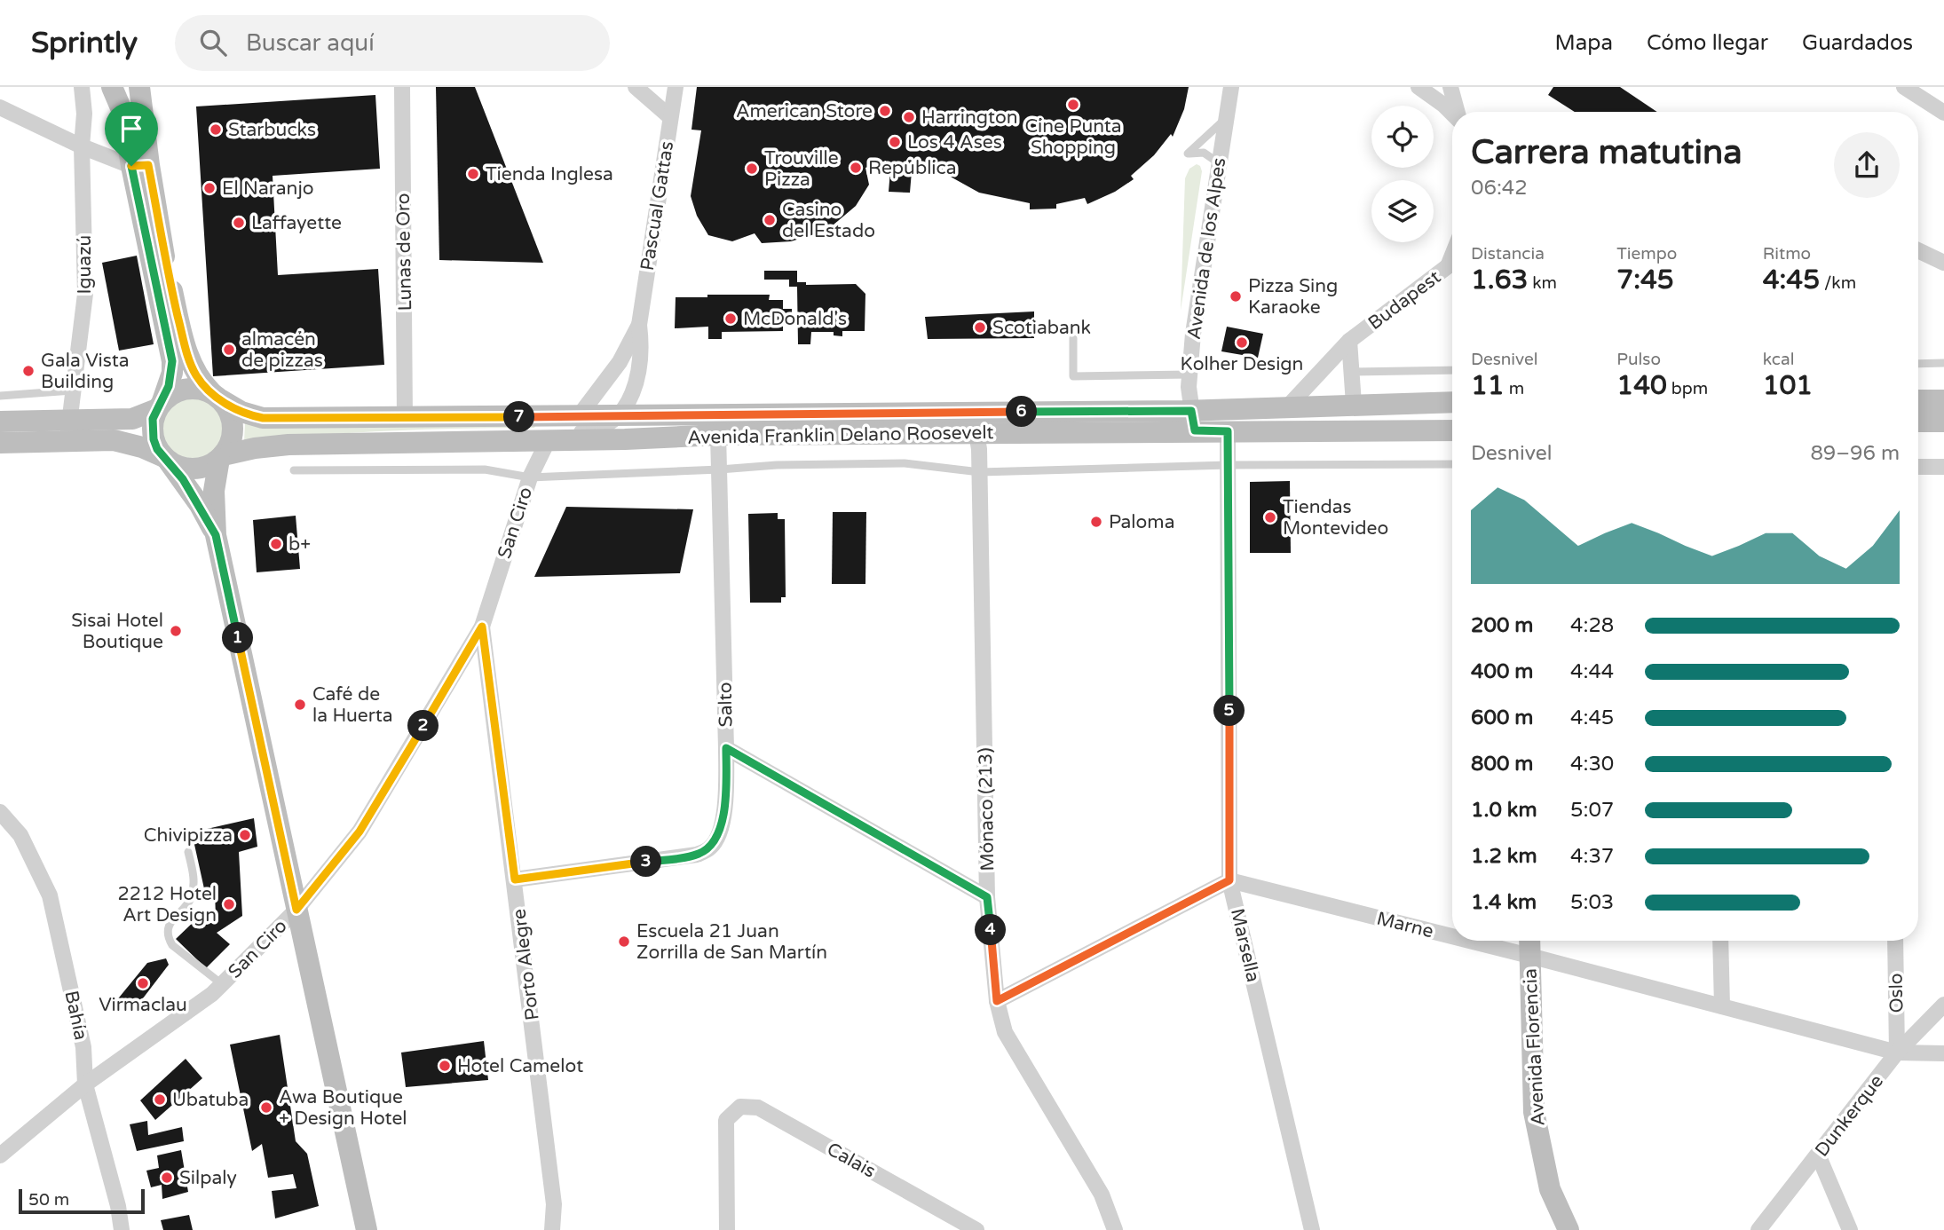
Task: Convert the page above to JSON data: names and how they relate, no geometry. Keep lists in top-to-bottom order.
{
  "streets": {
    "main road": ["Avenida Franklin Delano Roosevelt", "Avenida Florencia"],
    "street": [
      "Pascual Gattas",
      "Avenida de los Alpes",
      "Lunas de Oro",
      "Iguazú",
      "Budapest",
      "San Ciro",
      "Salto",
      "Mónaco (213)",
      "Marne",
      "Marsella",
      "Porto Alegre",
      "Oslo",
      "Bahía",
      "Dunkerque",
      "Calais"
    ]
  },
  "crossings": [
    ["Pascual Gattas", "Avenida Franklin Delano Roosevelt"],
    ["Avenida de los Alpes", "Avenida Franklin Delano Roosevelt"],
    ["Lunas de Oro", "Avenida Franklin Delano Roosevelt"],
    ["Budapest", "Avenida Franklin Delano Roosevelt"],
    ["Avenida Franklin Delano Roosevelt", "San Ciro"],
    ["Avenida Franklin Delano Roosevelt", "Salto"],
    ["Avenida Franklin Delano Roosevelt", "Mónaco (213)"],
    ["Avenida Franklin Delano Roosevelt", "Marsella"],
    ["San Ciro", "Porto Alegre"],
    ["San Ciro", "Bahía"],
    ["Salto", "Porto Alegre"],
    ["Marne", "Marsella"],
    ["Marne", "Oslo"],
    ["Marne", "Avenida Florencia"],
    ["Marne", "Dunkerque"],
    ["Oslo", "Dunkerque"]
  ],
  "places": [
    "Cine Punta Shopping",
    "American Store",
    "Harrington",
    "Starbucks",
    "Los 4 Ases",
    "República",
    "Trouville Pizza",
    "Tienda Inglesa",
    "El Naranjo",
    "Casino del Estado",
    "Laffayette",
    "Pizza Sing Karaoke",
    "McDonald's",
    "Scotiabank",
    "Kolher Design",
    "almacén de pizzas",
    "Gala Vista Building",
    "Tiendas Montevideo",
    "Paloma",
    "b+",
    "Sisai Hotel Boutique",
    "Café de la Huerta",
    "Chivipizza",
    "2212 Hotel Art Design",
    "Escuela 21 Juan Zorrilla de San Martín",
    "Virmaclau",
    "Hotel Camelot",
    "Ubatuba",
    "Awa Boutique + Design Hotel",
    "Silpaly"
  ],
  "scale_bar": "50 m",
  "page": {
    "header": "Sprintly",
    "search": "Buscar aquí",
    "nav": ["Mapa", "Cómo llegar", "Guardados"],
    "heading": ["Carrera matutina", "06:42"],
    "stats": [
      ["Distancia", "1.63 km"],
      ["Tiempo", "7:45"],
      ["Ritmo", "4:45 /km"],
      ["Desnivel", "11 m"],
      ["Pulso", "140 bpm"],
      ["kcal", "101"]
    ],
    "pins": [
      "6",
      "7",
      "1",
      "5",
      "2",
      "3",
      "4"
    ],
    "chart": ["Desnivel", "89–96 m"],
    "list": [
      {
        "name": "200 m",
        "note": "4:28"
      },
      {
        "name": "400 m",
        "note": "4:44"
      },
      {
        "name": "600 m",
        "note": "4:45"
      },
      {
        "name": "800 m",
        "note": "4:30"
      },
      {
        "name": "1.0 km",
        "note": "5:07"
      },
      {
        "name": "1.2 km",
        "note": "4:37"
      },
      {
        "name": "1.4 km",
        "note": "5:03"
      }
    ],
    "scale": "50 m"
  }
}
